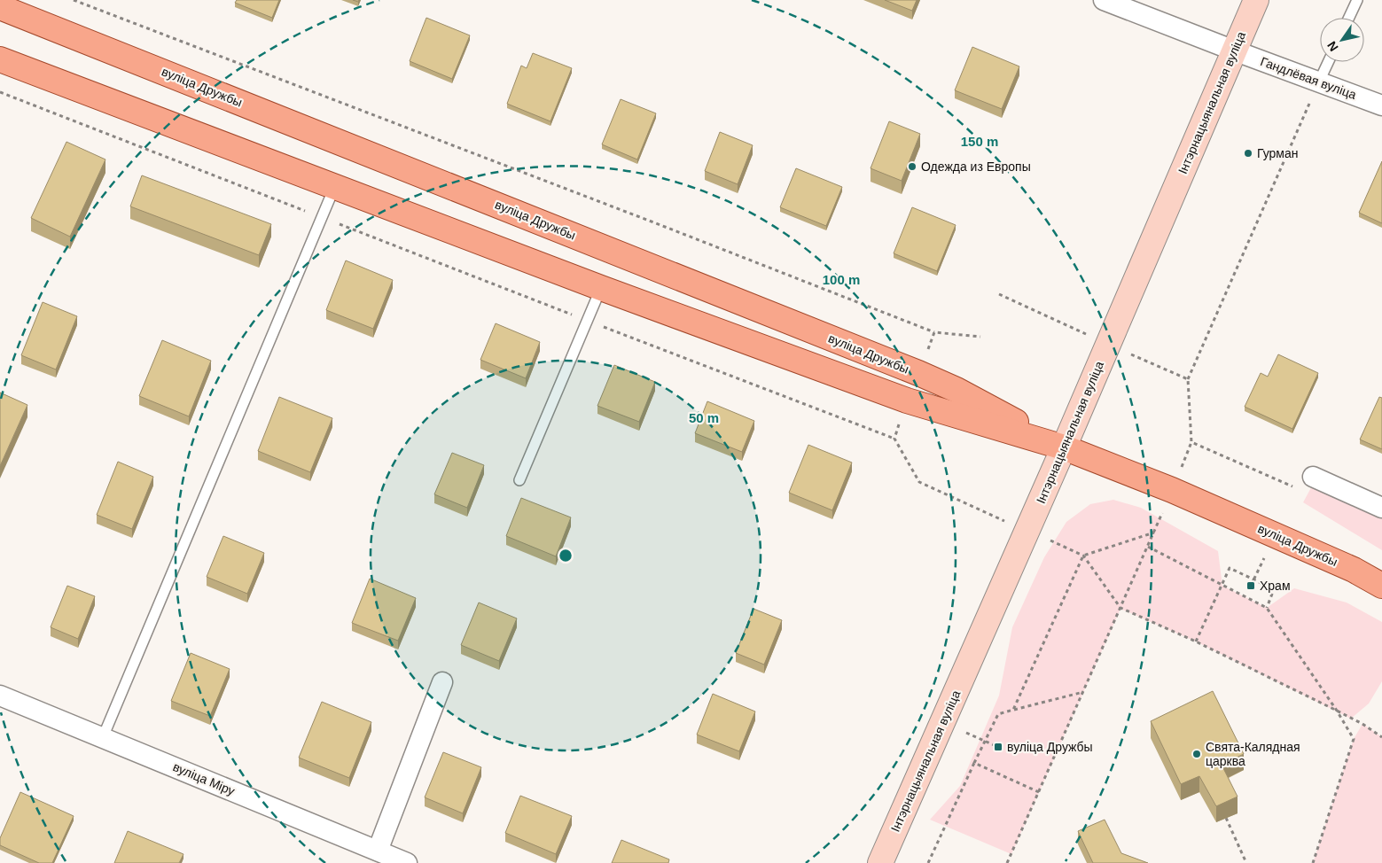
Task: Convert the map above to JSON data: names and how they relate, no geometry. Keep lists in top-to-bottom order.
{
  "streets": {
    "main road": ["вуліца Дружбы", "Інтэрнацыянальная вуліца"],
    "street": ["Гандлёвая вуліца", "вуліца Міру"]
  },
  "crossings": [
    ["Гандлёвая вуліца", "Інтэрнацыянальная вуліца"],
    ["вуліца Дружбы", "Інтэрнацыянальная вуліца"]
  ],
  "places": {
    "other": ["Гурман", "Одежда из Европы", "Свята-Калядная царква"],
    "transit": ["Храм", "вуліца Дружбы"]
  },
  "north": "bottom left",
  "rings": ["150 m", "100 m", "50 m"]
}
